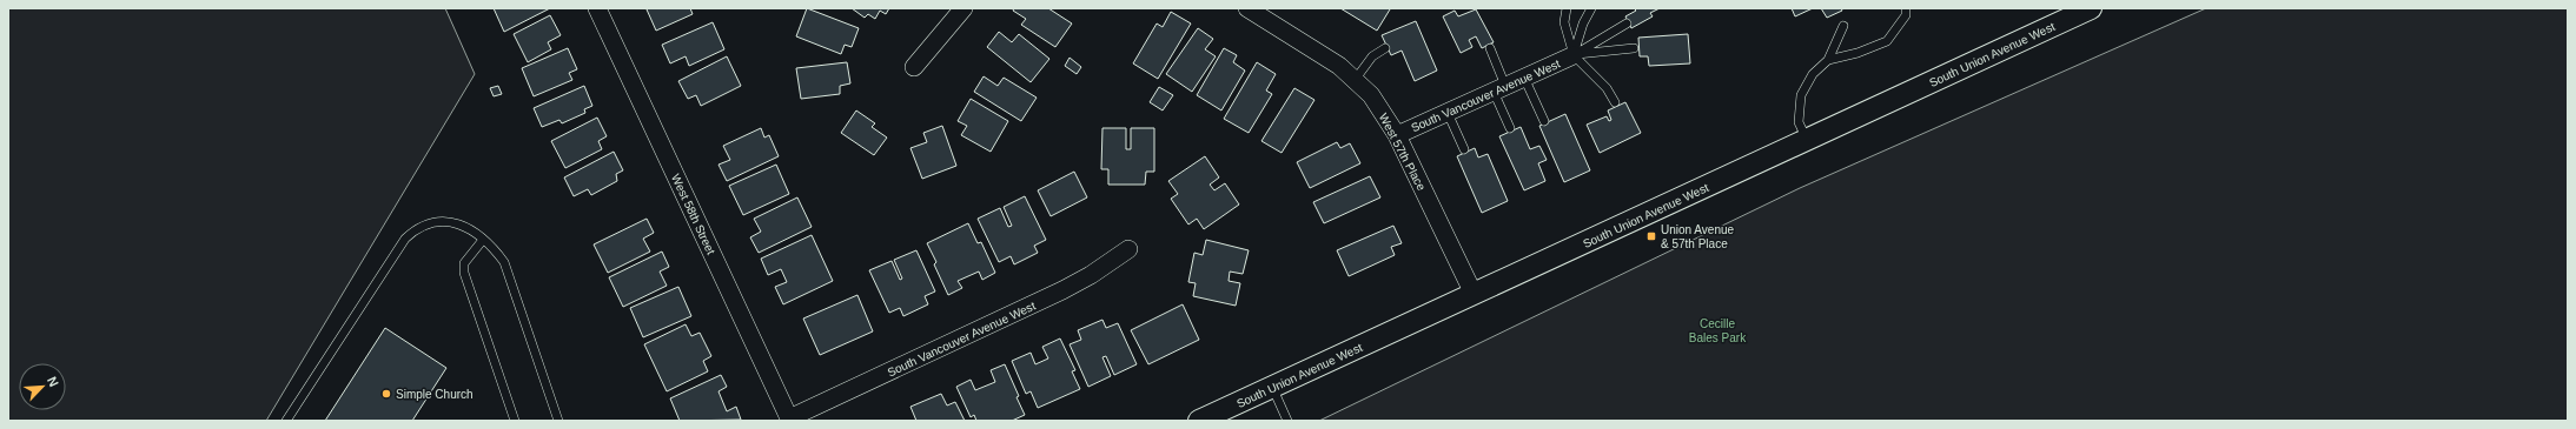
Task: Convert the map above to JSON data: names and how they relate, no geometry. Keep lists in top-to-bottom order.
{
  "streets": {
    "street": [
      "South Union Avenue West",
      "South Vancouver Avenue West",
      "West 57th Place",
      "West 58th Street"
    ]
  },
  "crossings": [
    ["South Union Avenue West", "West 57th Place"],
    ["South Vancouver Avenue West", "West 57th Place"],
    ["South Vancouver Avenue West", "West 58th Street"]
  ],
  "parks": ["Cecille Bales Park"],
  "places": {
    "transit": ["Union Avenue & 57th Place"],
    "other": ["Simple Church"]
  },
  "north": "top right"
}
